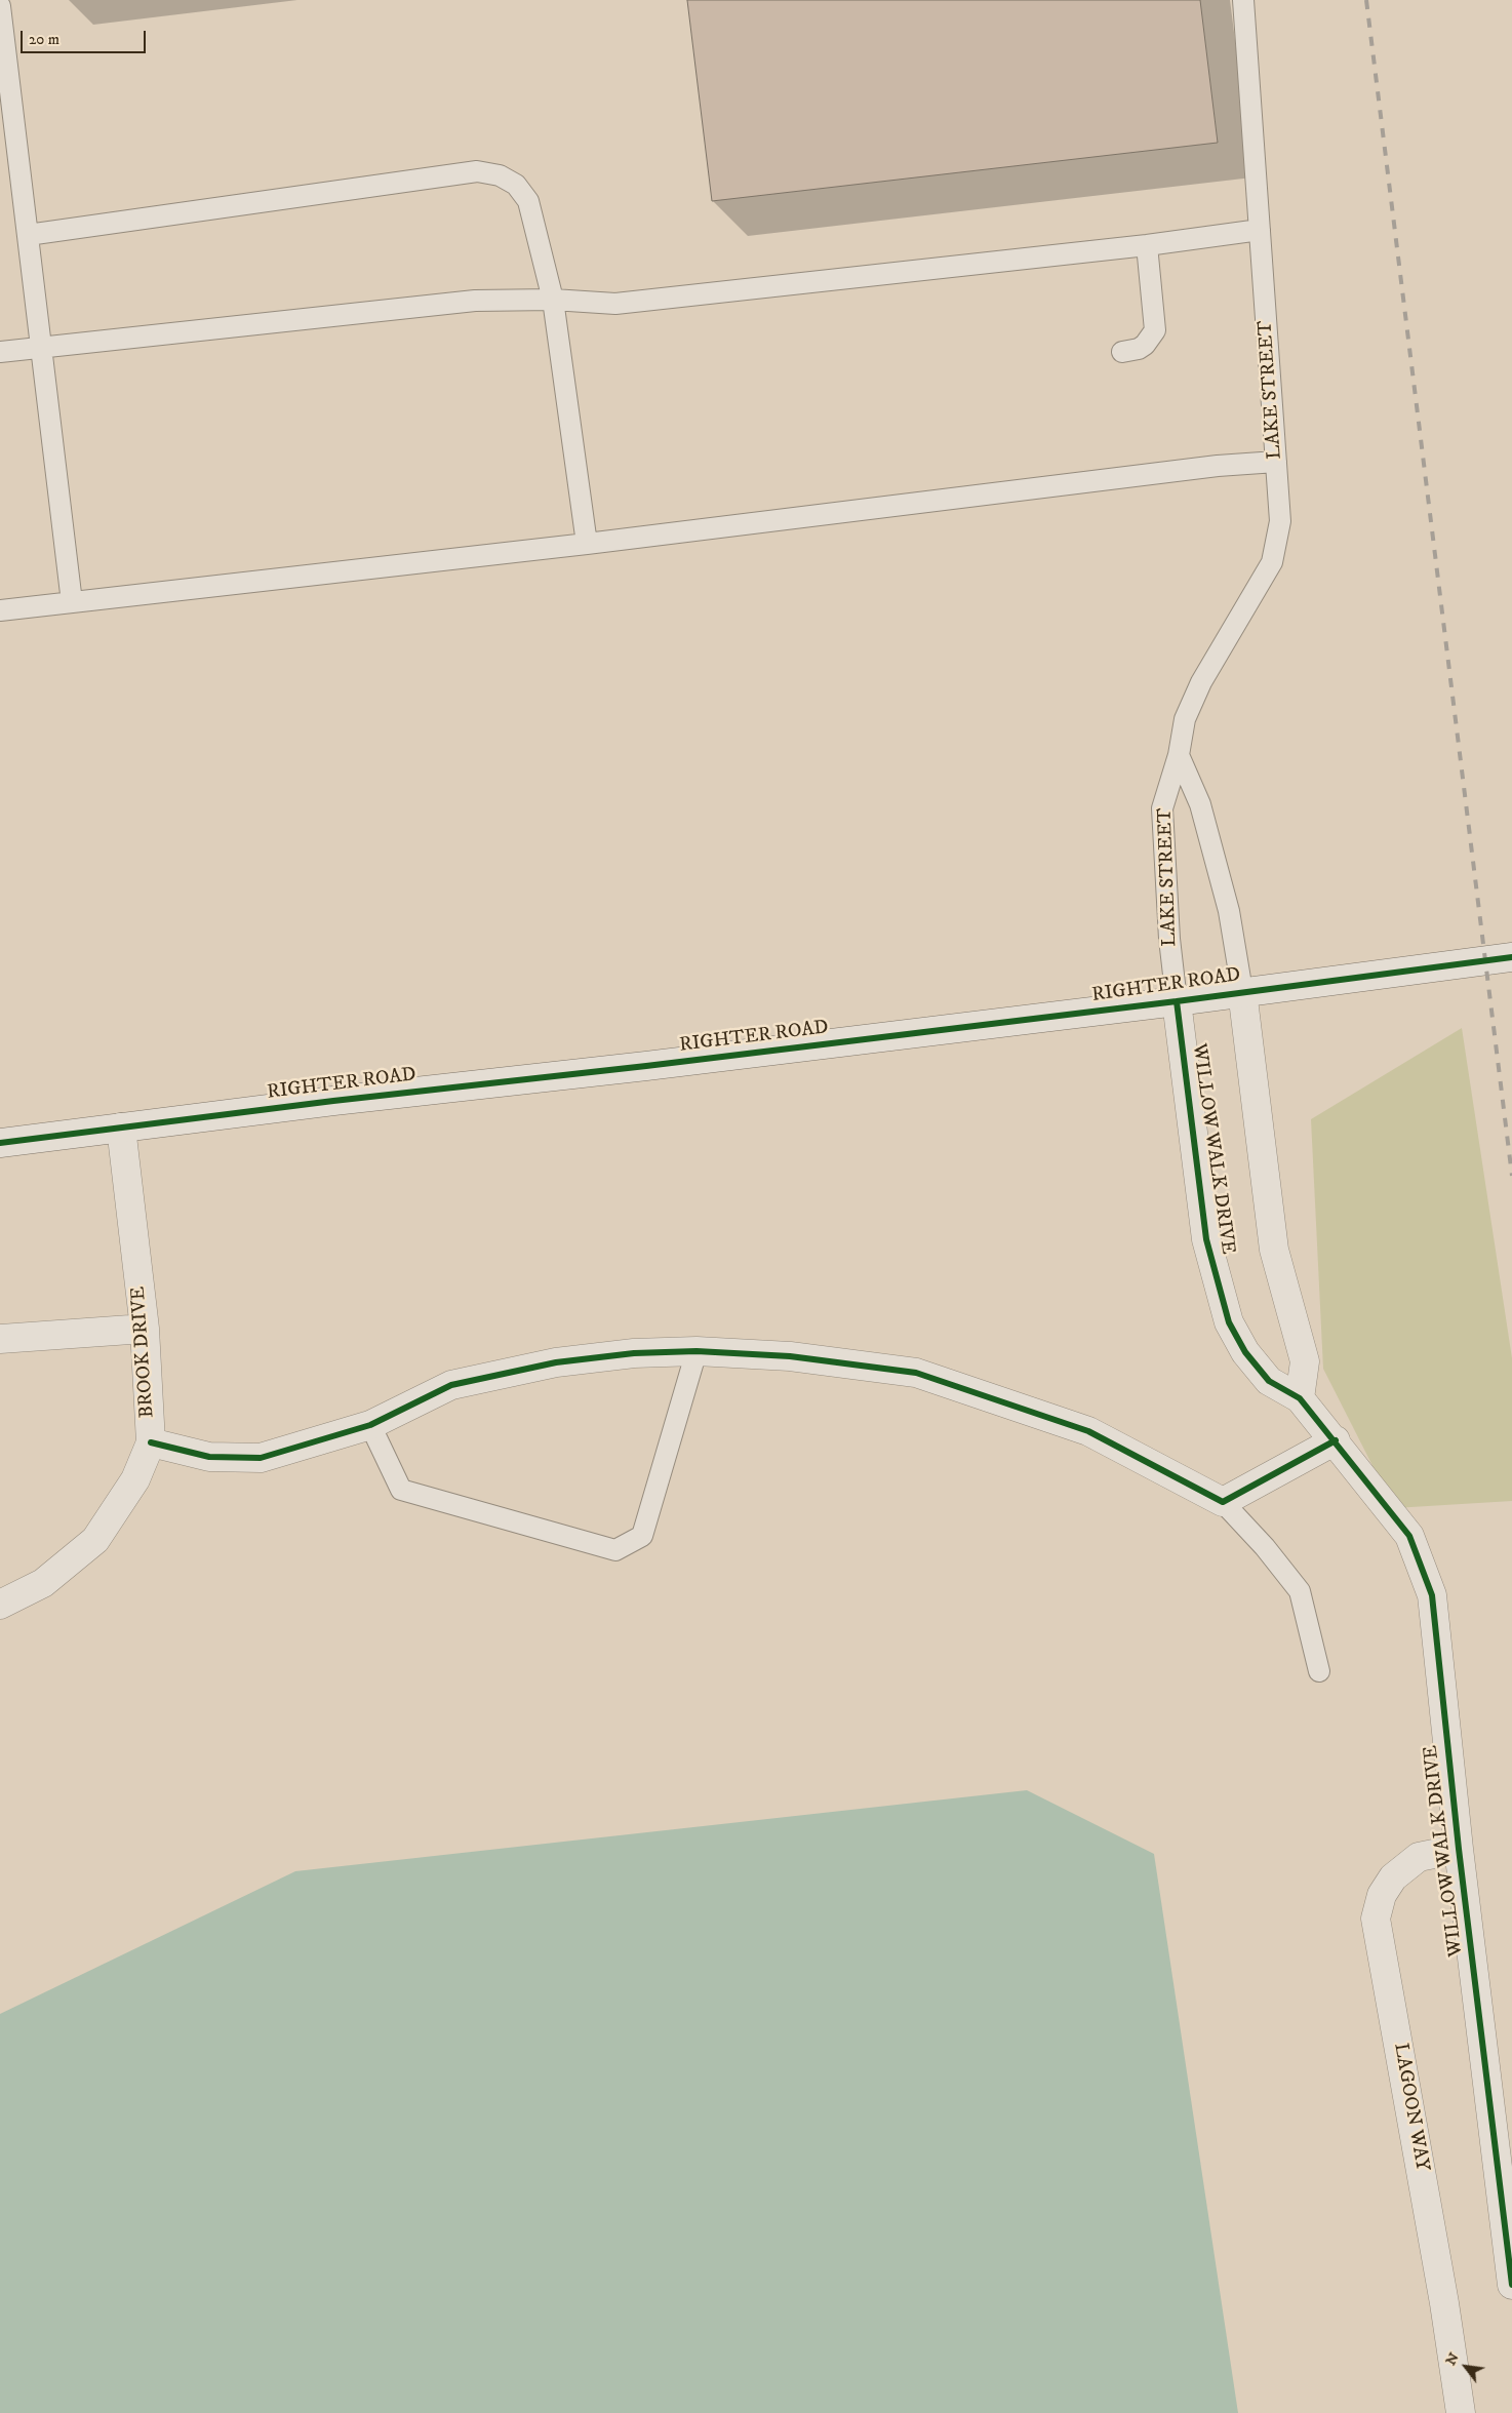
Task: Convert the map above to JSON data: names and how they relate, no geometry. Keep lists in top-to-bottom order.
{
  "streets": {
    "street": [
      "RIGHTER ROAD",
      "WILLOW WALK DRIVE",
      "BROOK DRIVE",
      "LAGOON WAY"
    ],
    "lane": ["LAKE STREET"]
  },
  "crossings": [
    ["LAKE STREET", "RIGHTER ROAD"],
    ["LAKE STREET", "WILLOW WALK DRIVE"],
    ["RIGHTER ROAD", "WILLOW WALK DRIVE"],
    ["RIGHTER ROAD", "BROOK DRIVE"],
    ["WILLOW WALK DRIVE", "LAGOON WAY"]
  ],
  "scale_bar": "20 m",
  "north": "top left"
}
